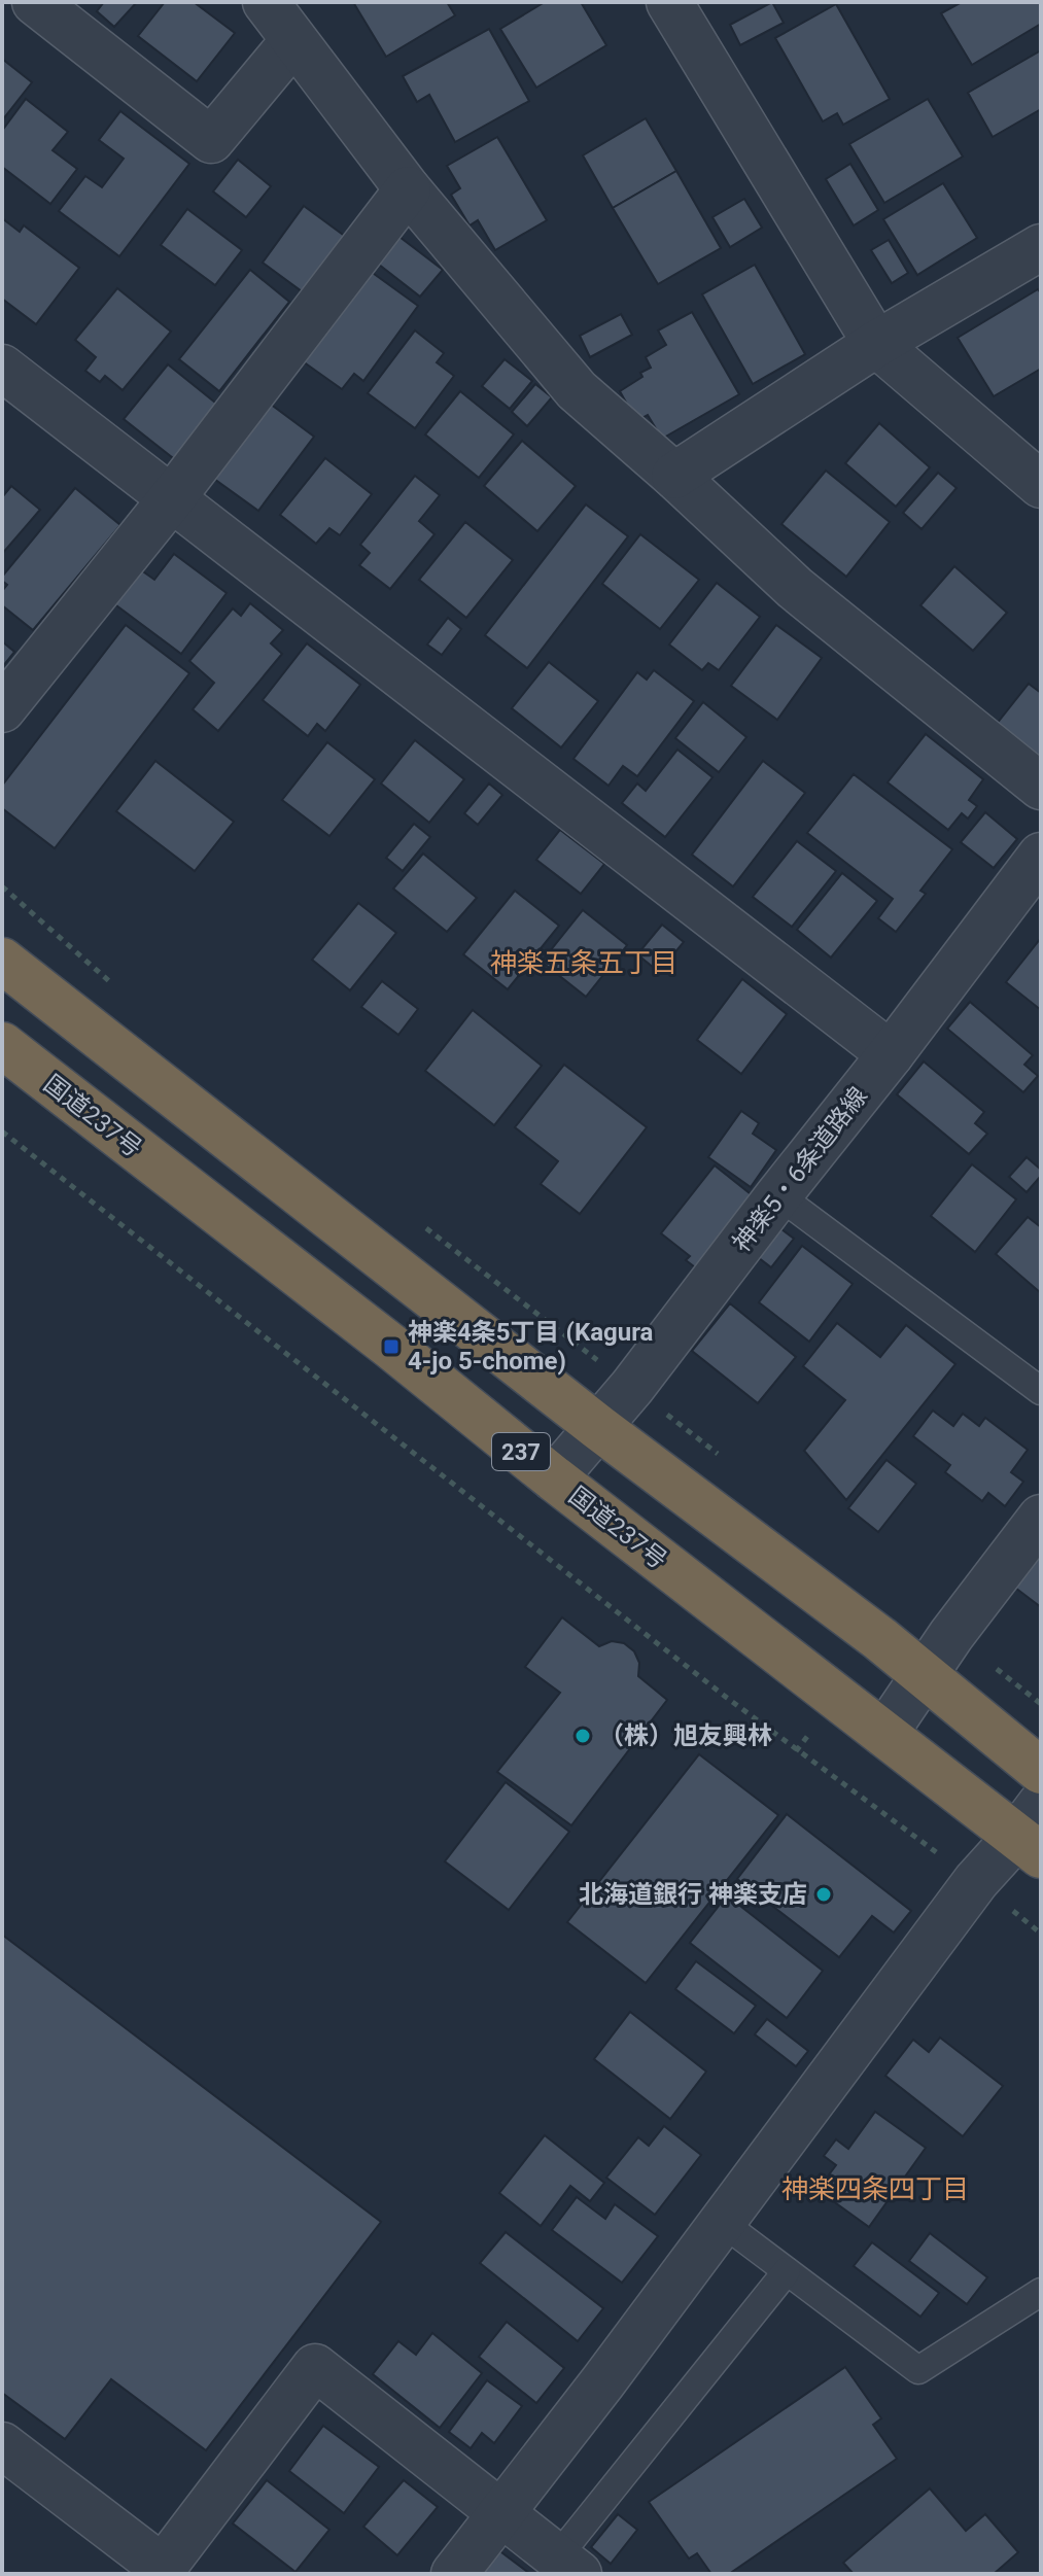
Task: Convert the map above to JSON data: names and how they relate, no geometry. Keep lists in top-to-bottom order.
{
  "streets": {
    "highway": ["国道237号", "237"],
    "street": ["神楽5・6条道路線"]
  },
  "crossings": [
    ["国道237号", "神楽5・6条道路線"],
    ["神楽5・6条道路線", "237"]
  ],
  "districts": ["神楽五条五丁目", "神楽四条四丁目"],
  "places": {
    "transit": ["神楽4条5丁目 (Kagura 4-jo 5-chome)"],
    "other": ["（株）旭友興林", "北海道銀行 神楽支店"]
  }
}
